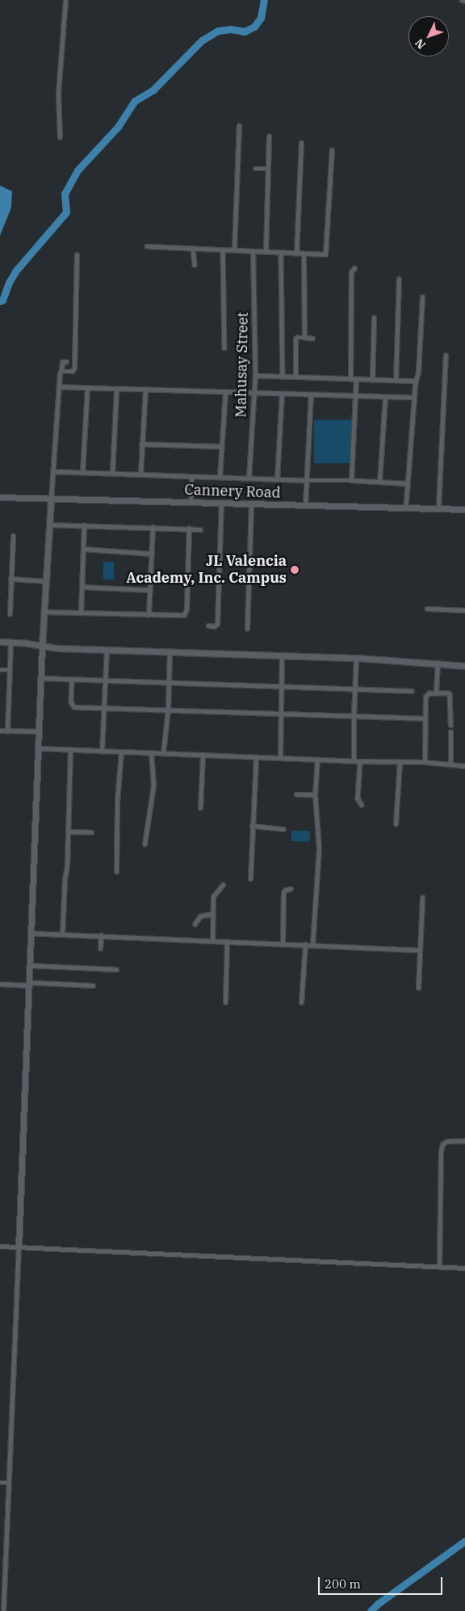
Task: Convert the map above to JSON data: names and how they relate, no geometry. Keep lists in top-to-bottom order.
{
  "streets": {
    "street": ["Mahusay Street", "Cannery Road"]
  },
  "places": ["JL Valencia Academy, Inc. Campus"],
  "scale_bar": "200 m",
  "north": "bottom left"
}
